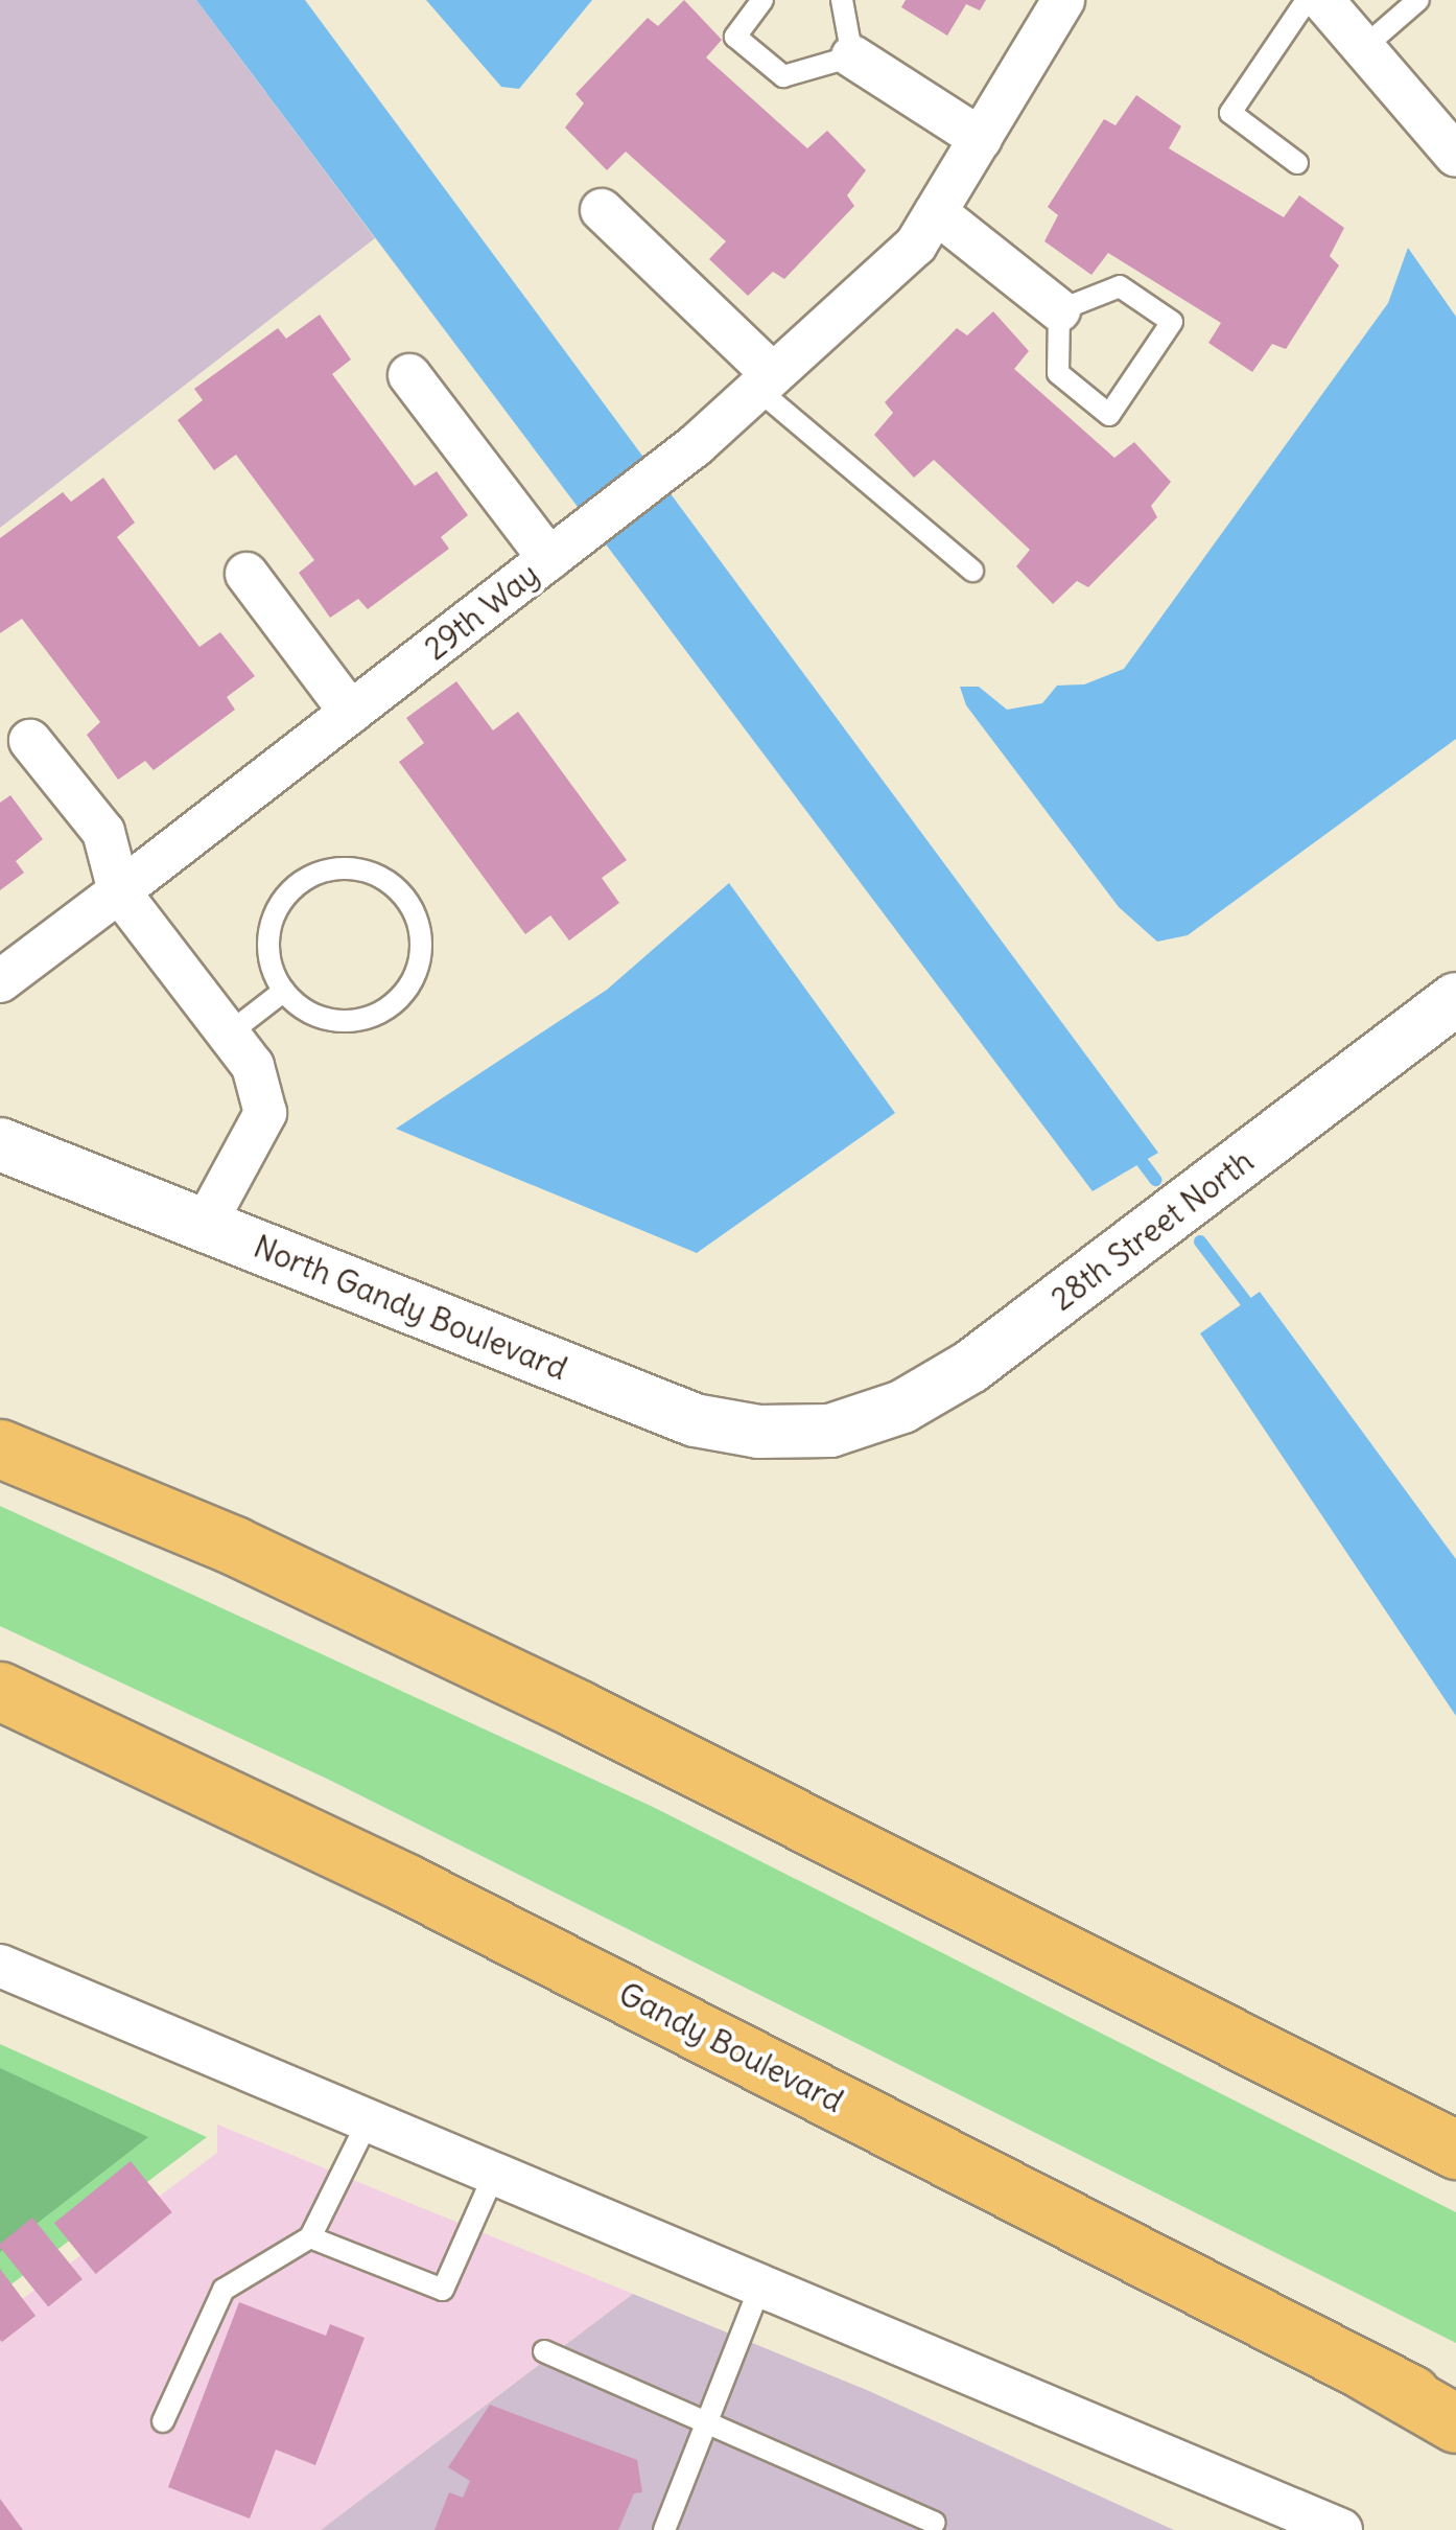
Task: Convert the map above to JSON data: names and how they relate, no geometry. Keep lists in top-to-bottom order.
{
  "streets": {
    "highway": ["Gandy Boulevard"],
    "street": ["29th Way", "28th Street North", "North Gandy Boulevard"]
  },
  "crossings": [
    ["28th Street North", "North Gandy Boulevard"]
  ]
}
